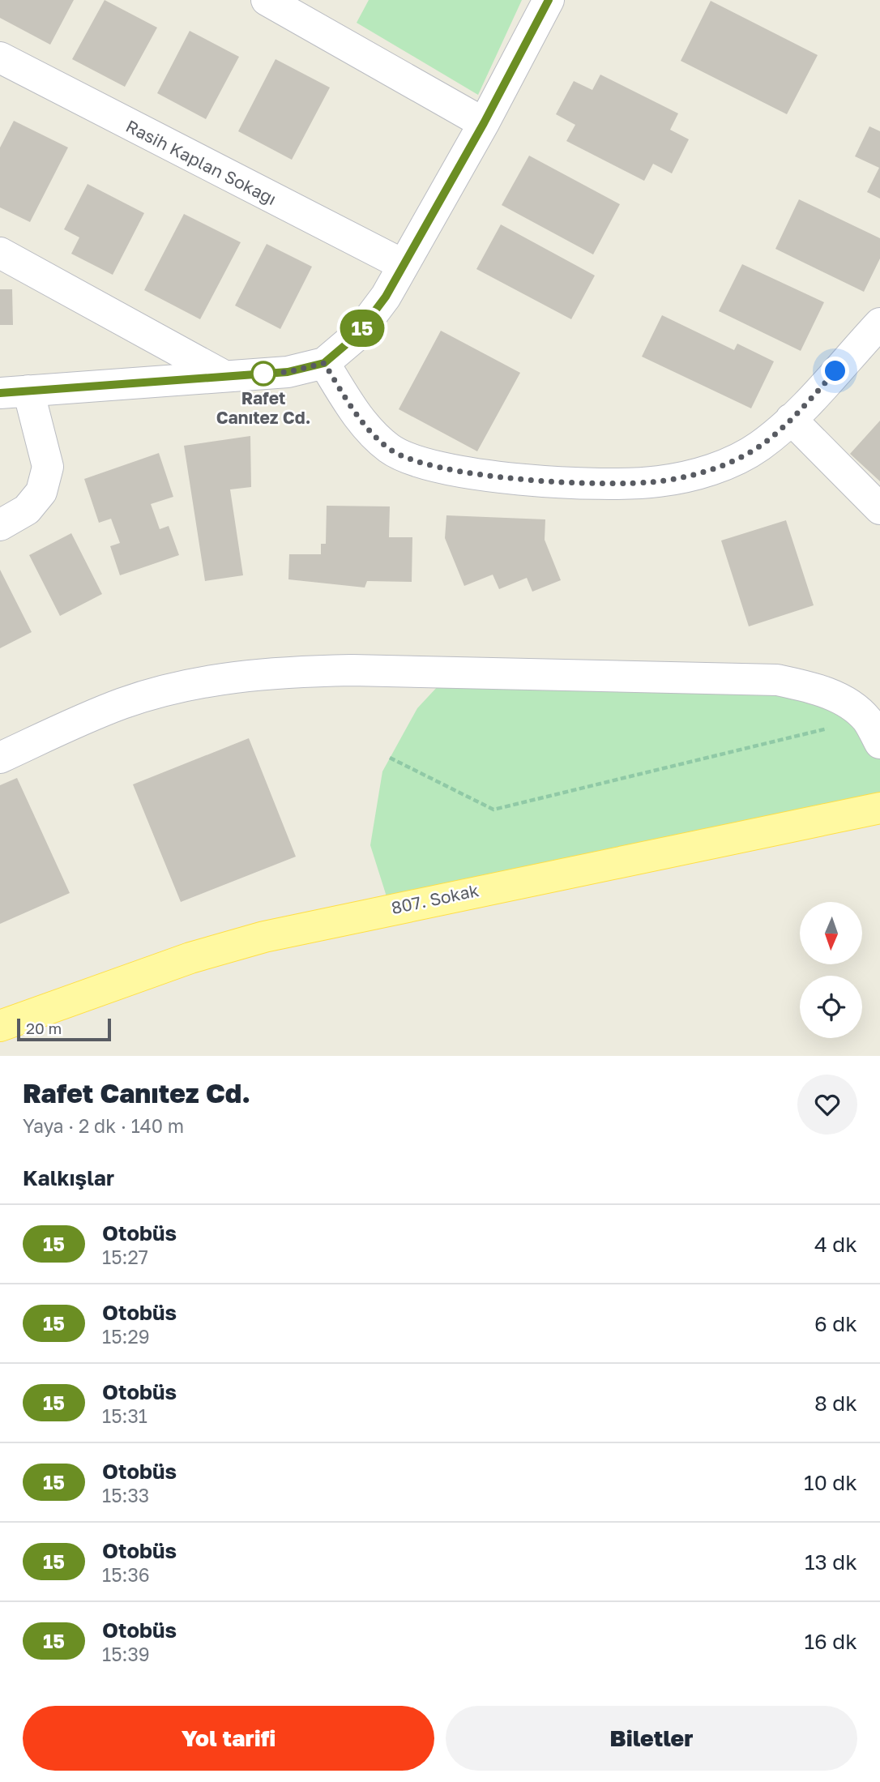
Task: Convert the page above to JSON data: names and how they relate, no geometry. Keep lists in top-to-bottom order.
{
  "streets": {
    "main road": ["807. Sokak"],
    "street": ["Rasih Kaplan Sokağı"]
  },
  "places": ["Rafet Canıtez Cd."],
  "lines": ["bus line 15"],
  "scale_bar": "20 m",
  "north": "bottom",
  "page": {
    "on_map": "15",
    "scale": "20 m",
    "heading": [
      ["Rafet Canıtez Cd.", "Yaya · 2 dk · 140 m"],
      "Kalkışlar"
    ],
    "list": [
      {
        "mark": "15",
        "name": "Otobüs",
        "note": "15:27",
        "value": "4 dk"
      },
      {
        "mark": "15",
        "name": "Otobüs",
        "note": "15:29",
        "value": "6 dk"
      },
      {
        "mark": "15",
        "name": "Otobüs",
        "note": "15:31",
        "value": "8 dk"
      },
      {
        "mark": "15",
        "name": "Otobüs",
        "note": "15:33",
        "value": "10 dk"
      },
      {
        "mark": "15",
        "name": "Otobüs",
        "note": "15:36",
        "value": "13 dk"
      },
      {
        "mark": "15",
        "name": "Otobüs",
        "note": "15:39",
        "value": "16 dk"
      }
    ],
    "buttons": ["Yol tarifi", "Biletler"]
  }
}
